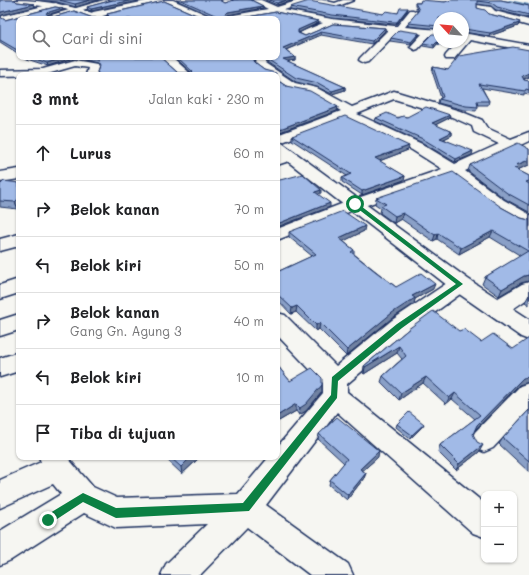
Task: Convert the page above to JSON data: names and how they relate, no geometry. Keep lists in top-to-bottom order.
{
  "north": "top left",
  "page": {
    "search": "Cari di sini",
    "heading": ["3 mnt", "Jalan kaki · 230 m"],
    "list": [
      ["Lurus", "60 m"],
      ["Belok kanan", "70 m"],
      ["Belok kiri", "50 m"],
      ["Belok kanan", "Gang Gn. Agung 3", "40 m"],
      ["Belok kiri", "10 m"],
      "Tiba di tujuan"
    ],
    "map_buttons": ["+", "−"]
  }
}
